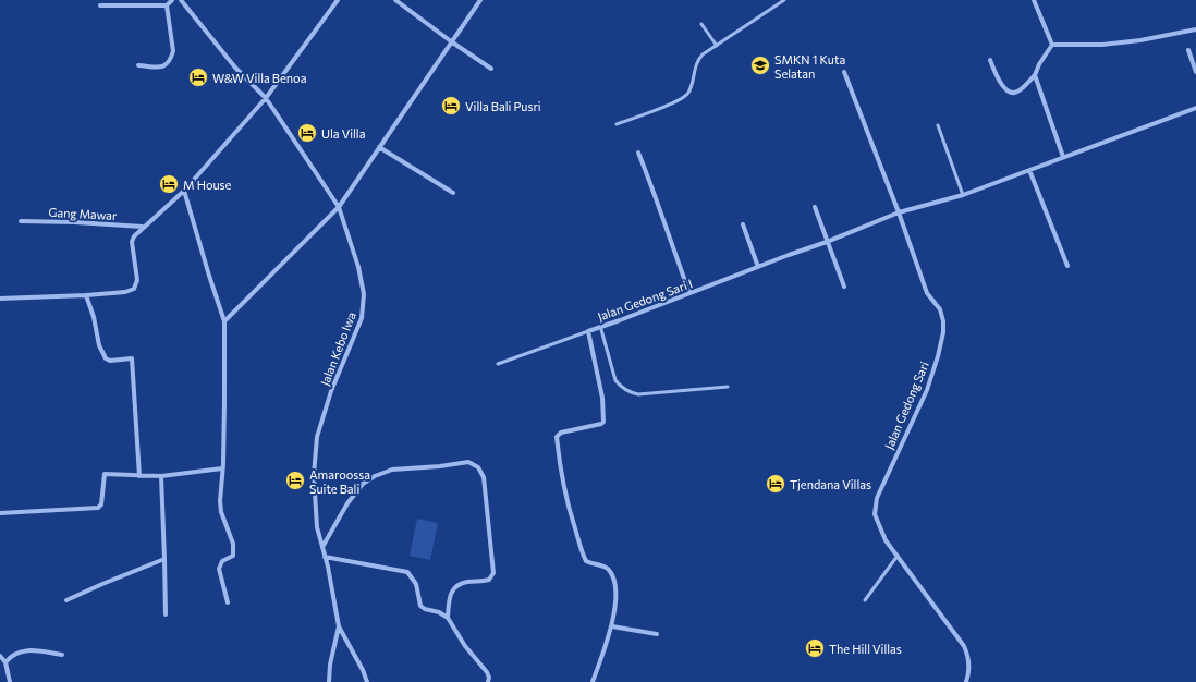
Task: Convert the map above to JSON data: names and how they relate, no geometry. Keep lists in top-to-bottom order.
{
  "streets": {
    "street": [
      "Gang Mawar",
      "Jalan Gedong Sari I",
      "Jalan Kebo Iwa",
      "Jalan Gedong Sari"
    ]
  },
  "crossings": [
    ["Jalan Gedong Sari I", "Jalan Gedong Sari"]
  ],
  "places": {
    "school or university": ["SMKN 1 Kuta Selatan"],
    "hotel": [
      "W&W Villa Benoa",
      "Villa Bali Pusri",
      "Ula Villa",
      "M House",
      "Amaroossa Suite Bali",
      "Tjendana Villas",
      "The Hill Villas"
    ]
  }
}
